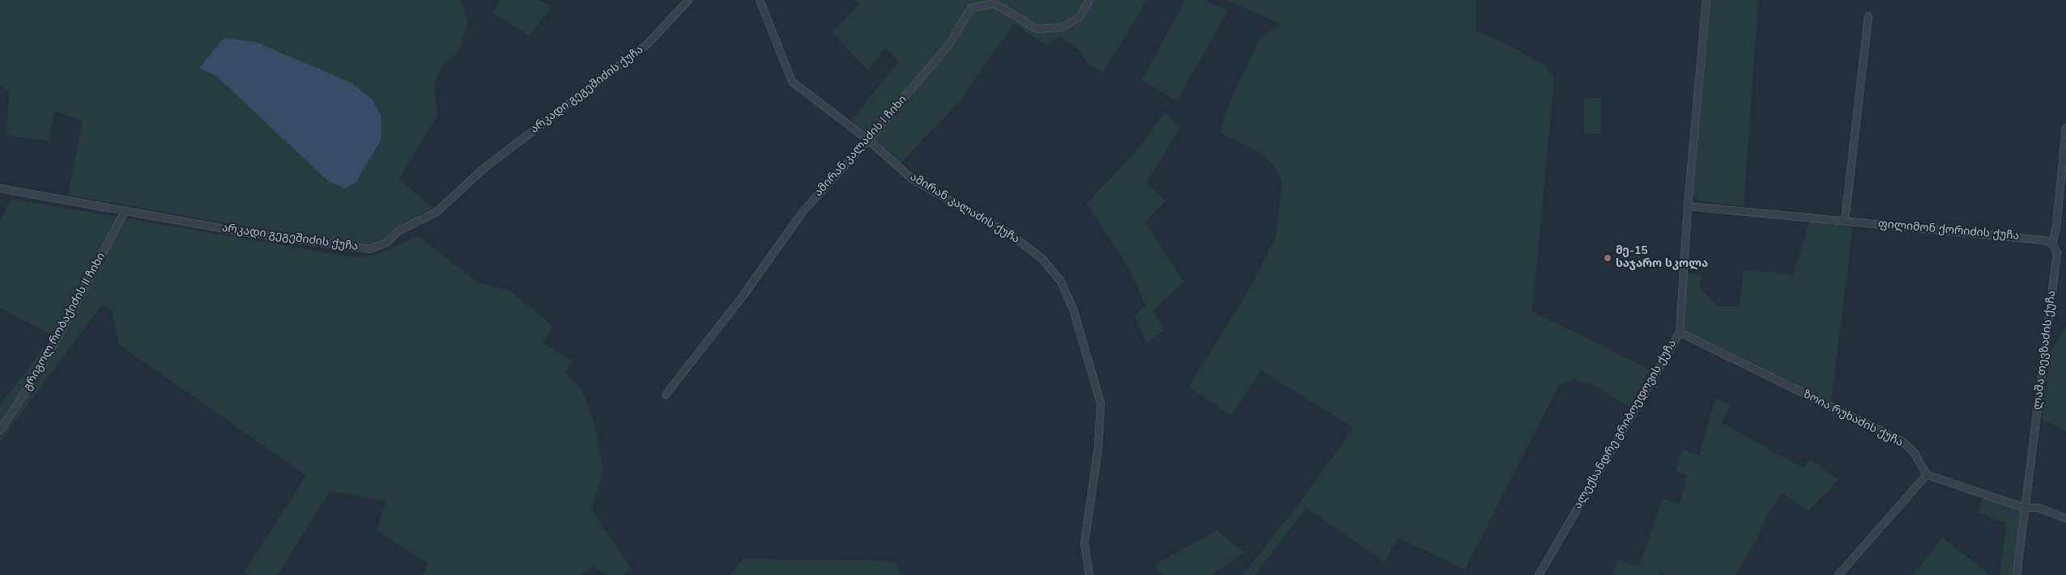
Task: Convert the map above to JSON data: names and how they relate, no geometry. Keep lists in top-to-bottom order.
{
  "streets": {
    "street": [
      "არკადი გეგეშიძის ქუჩა",
      "ამირან კალაძის I ჩიხი",
      "ამირან კალაძის ქუჩა",
      "ფილიმონ ქორიძის ქუჩა",
      "გრიგოლ რობაქიძის II ჩიხი",
      "ლაშა თევზაძის ქუჩა",
      "ზოია რუხაძის ქუჩა",
      "ალექსანდრე გრიბოედოვის ქუჩა"
    ]
  },
  "crossings": [
    ["არკადი გეგეშიძის ქუჩა", "გრიგოლ რობაქიძის II ჩიხი"],
    ["ამირან კალაძის I ჩიხი", "ამირან კალაძის ქუჩა"],
    ["ფილიმონ ქორიძის ქუჩა", "ლაშა თევზაძის ქუჩა"],
    ["ფილიმონ ქორიძის ქუჩა", "ალექსანდრე გრიბოედოვის ქუჩა"],
    ["ზოია რუხაძის ქუჩა", "ალექსანდრე გრიბოედოვის ქუჩა"]
  ],
  "places": ["მე-15 საჯარო სკოლა"]
}
